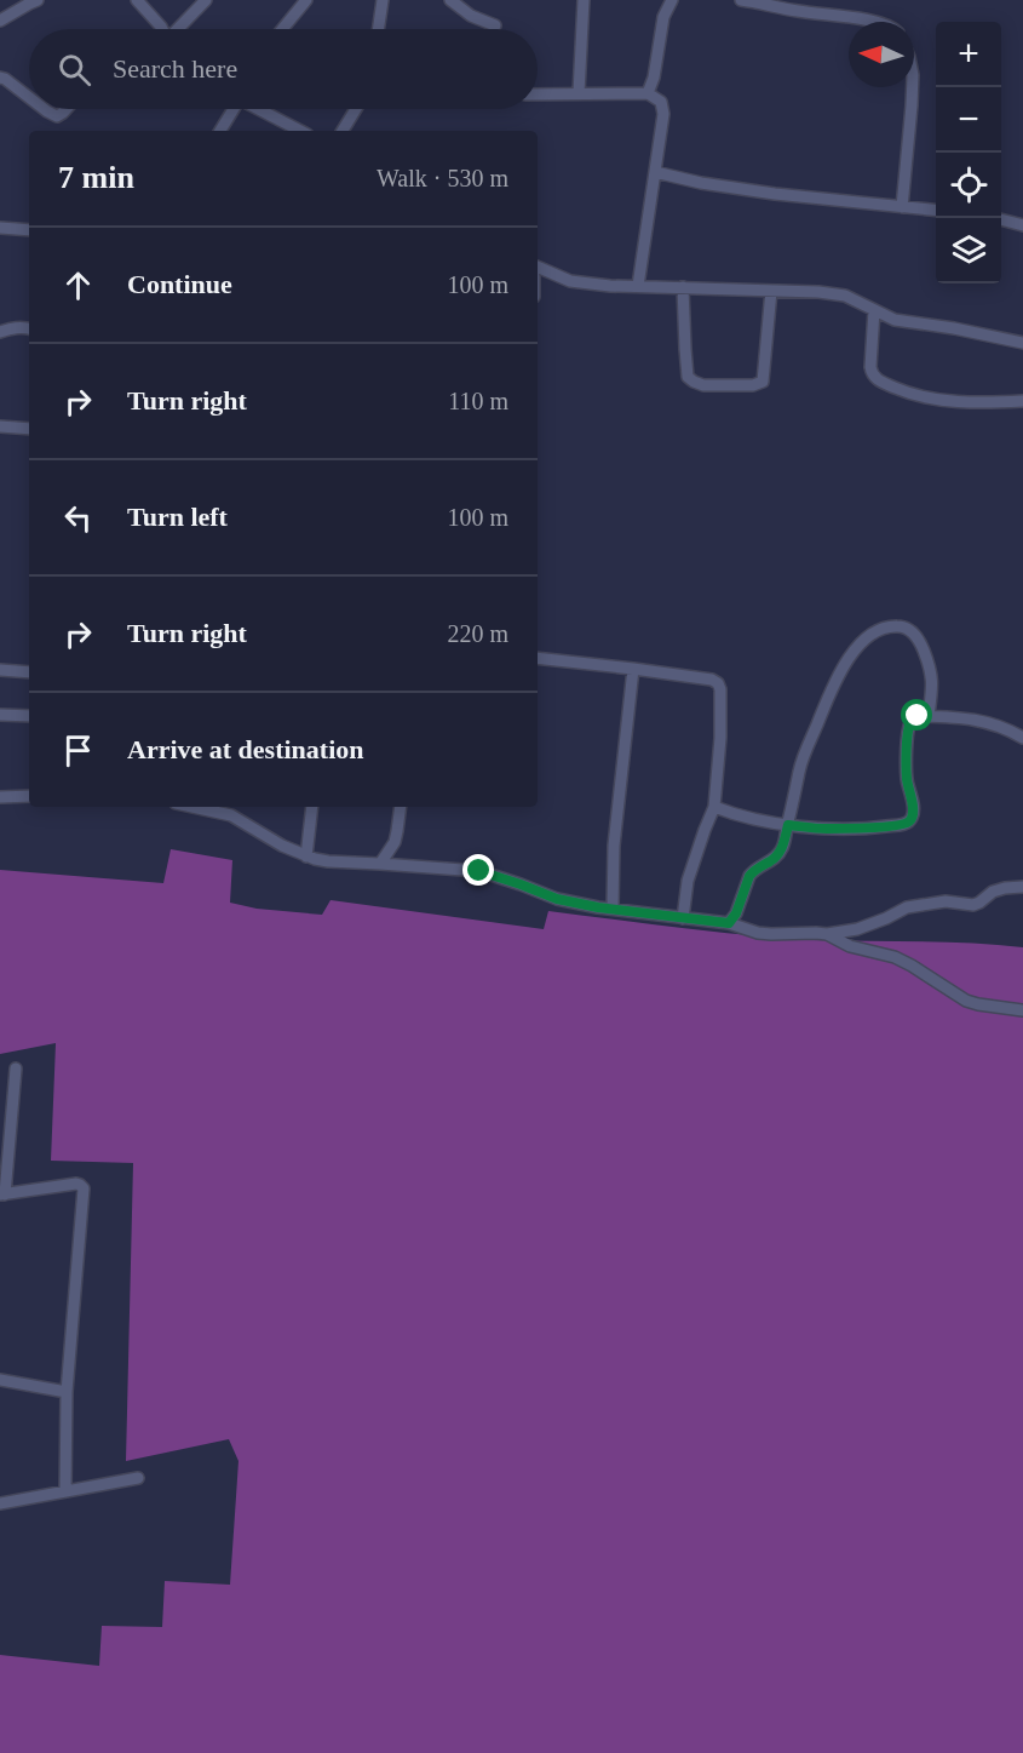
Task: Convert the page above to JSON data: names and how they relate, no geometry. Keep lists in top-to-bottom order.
{
  "north": "left",
  "page": {
    "map_buttons": ["+", "−"],
    "search": "Search here",
    "heading": ["7 min", "Walk · 530 m"],
    "list": [
      ["Continue", "100 m"],
      ["Turn right", "110 m"],
      ["Turn left", "100 m"],
      ["Turn right", "220 m"],
      "Arrive at destination"
    ]
  }
}
